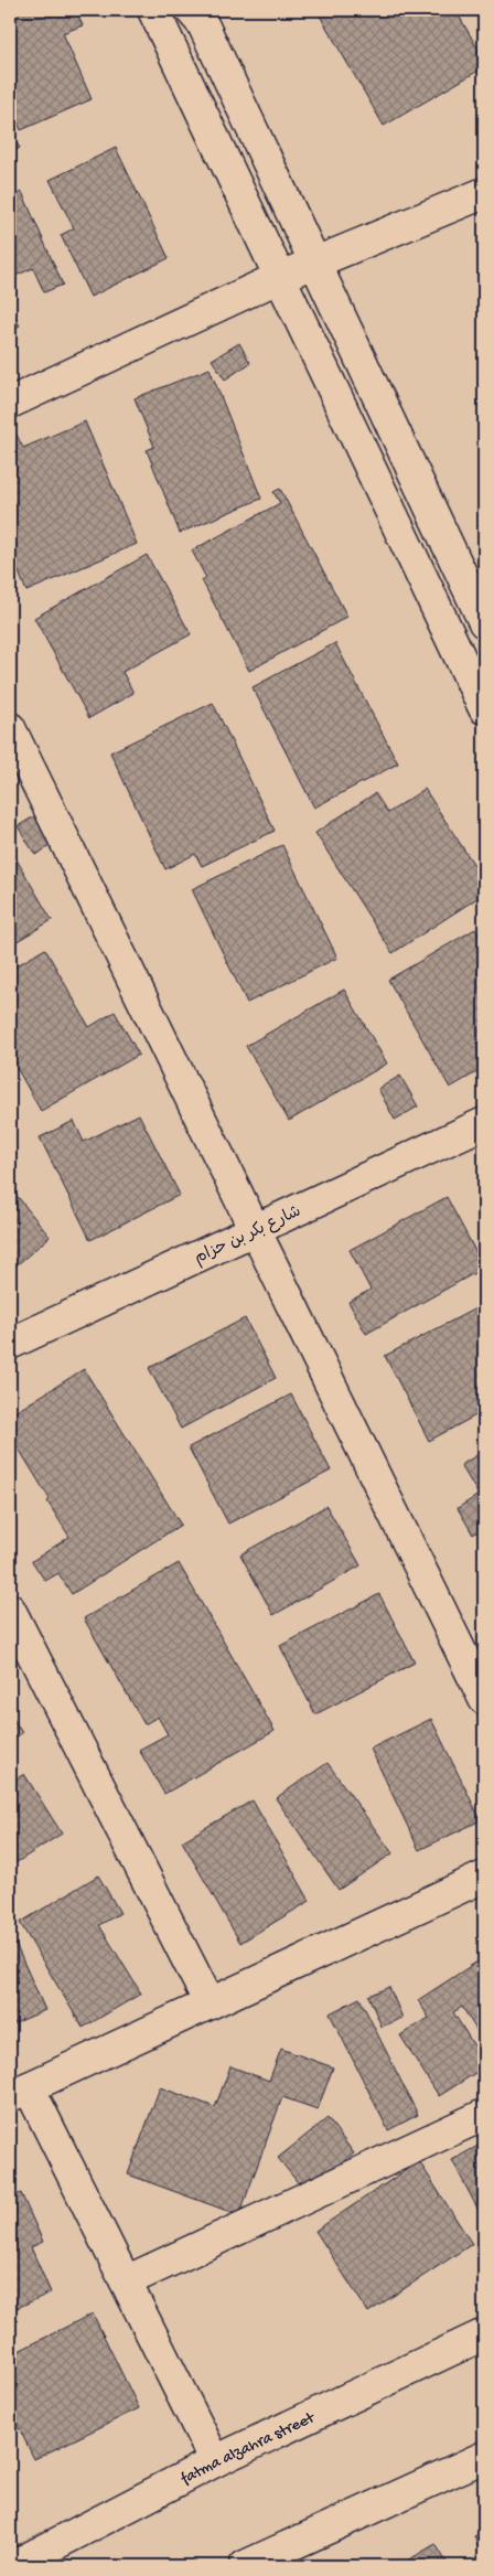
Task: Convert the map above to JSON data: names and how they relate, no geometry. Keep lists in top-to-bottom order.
{
  "streets": {
    "street": ["شارع بكر بن حزام", "fatma alzahra street"]
  }
}
